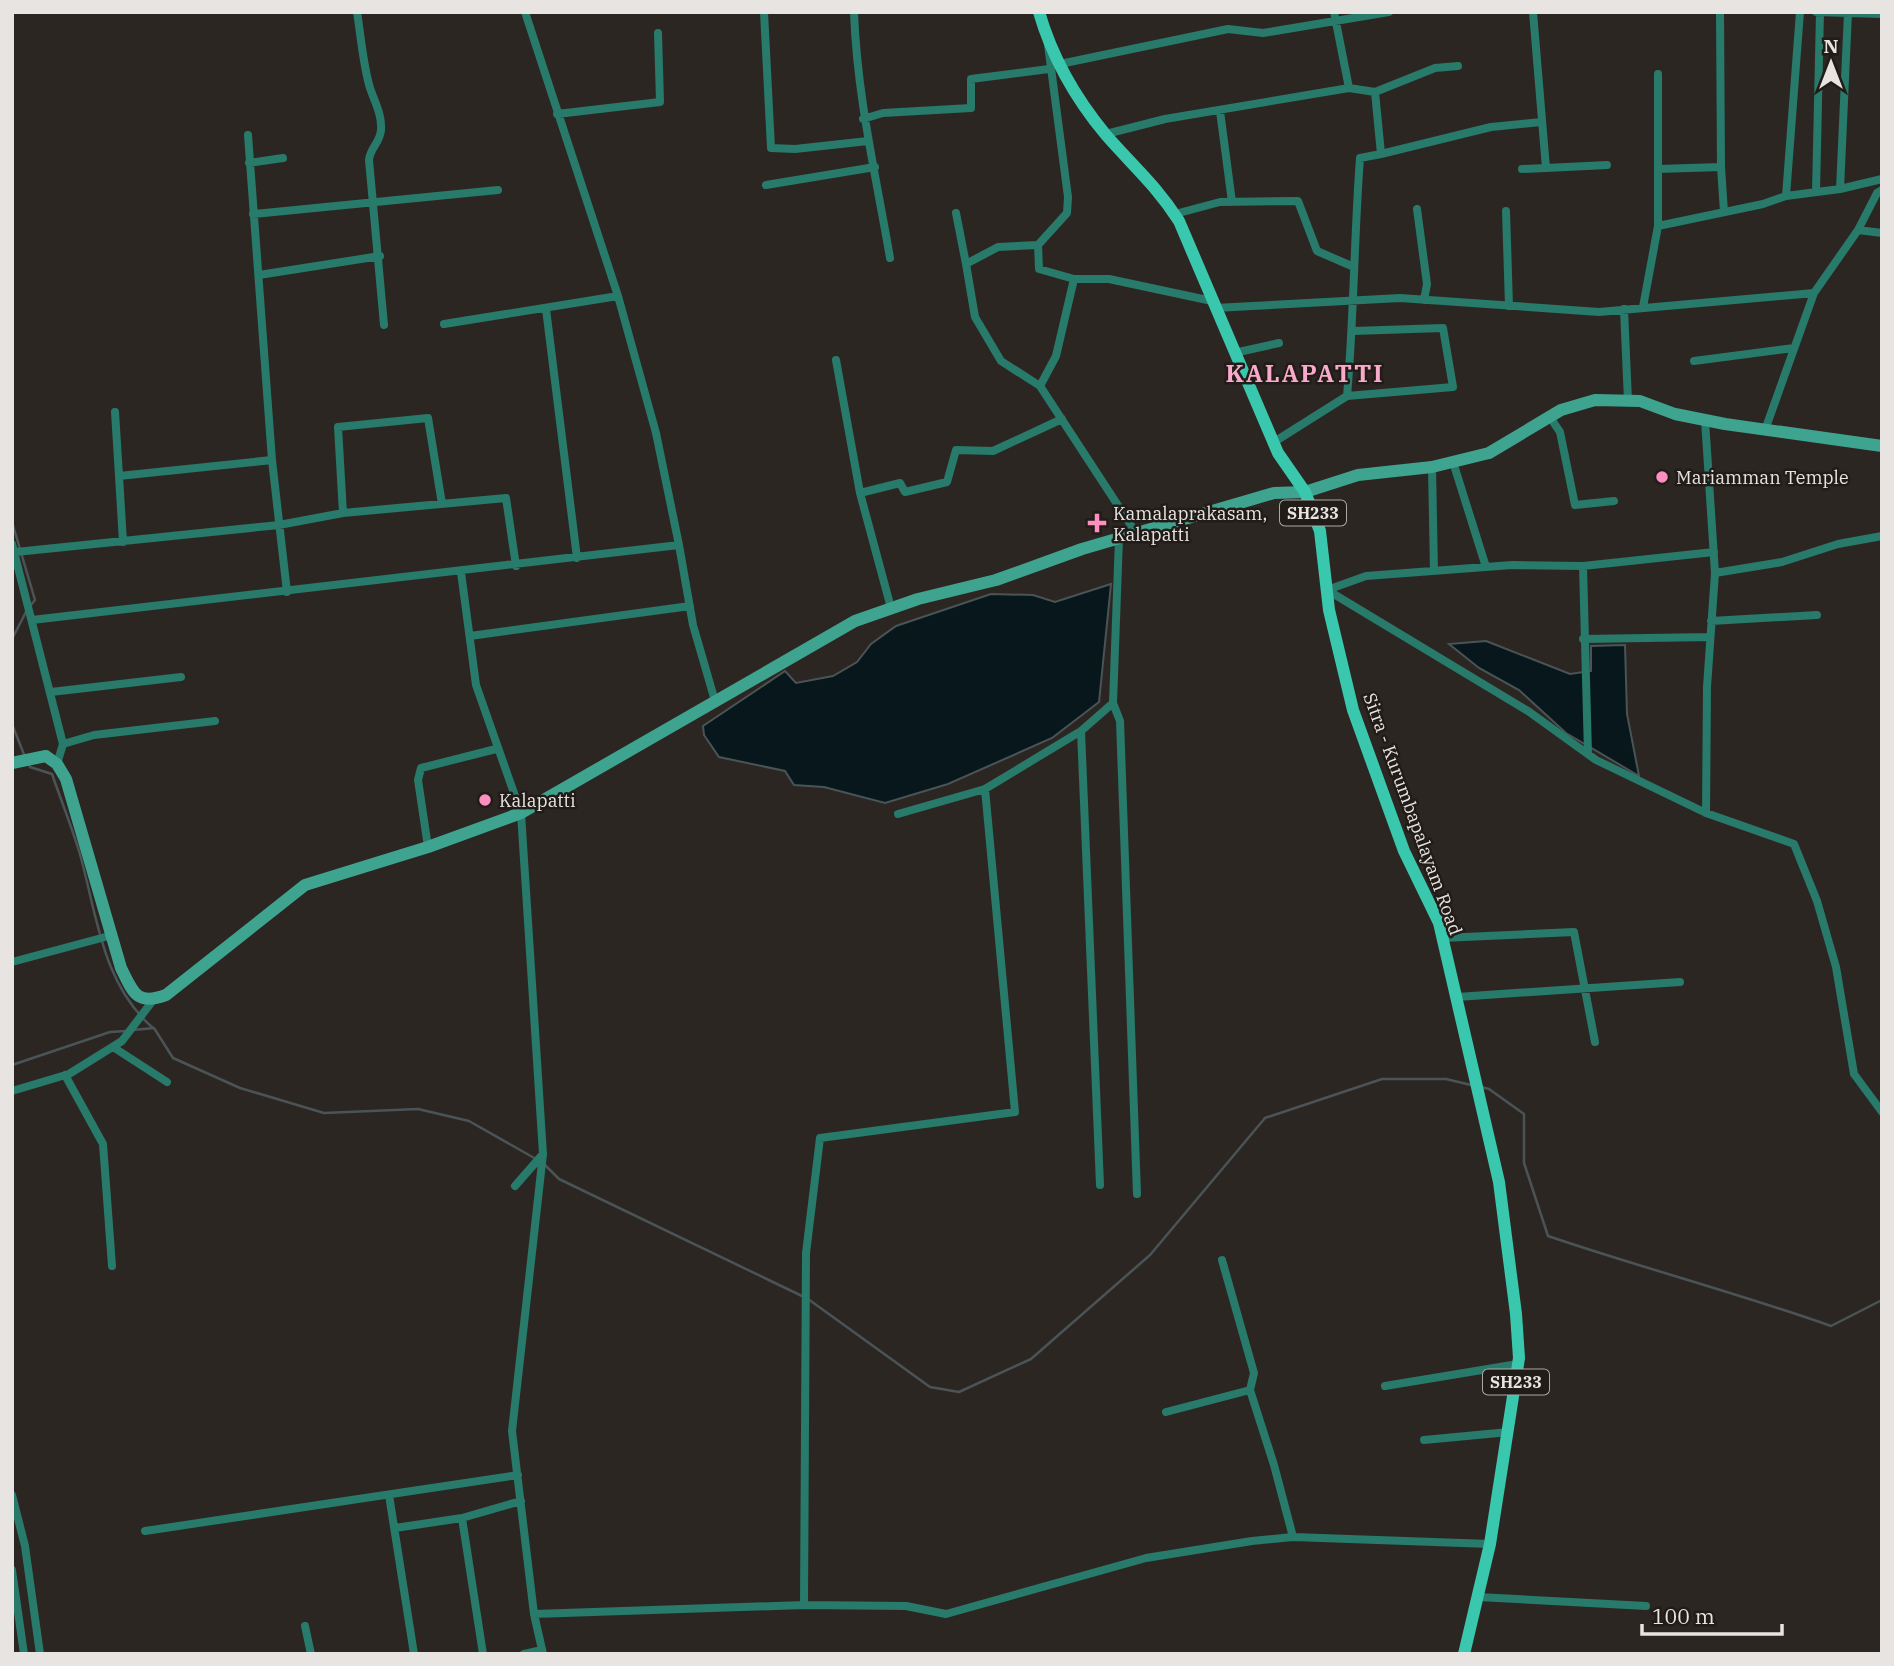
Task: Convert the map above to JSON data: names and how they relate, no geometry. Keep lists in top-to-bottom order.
{
  "streets": {
    "main road": ["SH233", "Sitra - Kurumbapalayam Road"]
  },
  "districts": ["KALAPATTI"],
  "places": {
    "other": ["Mariamman Temple", "Kalapatti"],
    "health": ["Kamalaprakasam, Kalapatti"]
  },
  "scale_bar": "100 m",
  "north": "top"
}
